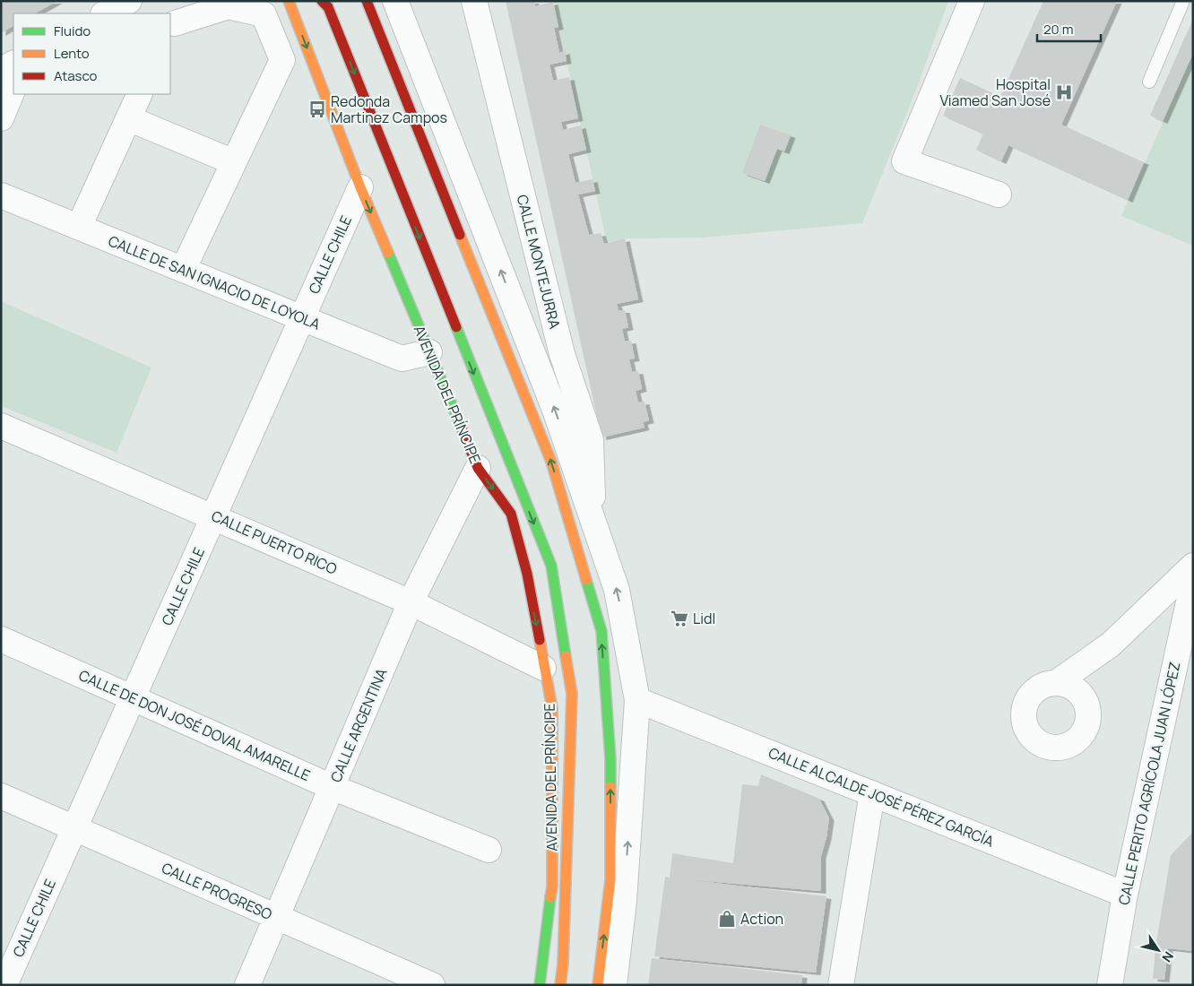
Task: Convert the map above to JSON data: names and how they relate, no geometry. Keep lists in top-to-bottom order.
{
  "streets": {
    "main road": ["AVENIDA DEL PRÍNCIPE"],
    "street": [
      "CALLE CHILE",
      "CALLE MONTEJURRA",
      "CALLE DE SAN IGNACIO DE LOYOLA",
      "CALLE PUERTO RICO",
      "CALLE DE DON JOSÉ DOVAL AMARELLE",
      "CALLE ARGENTINA",
      "CALLE PERITO AGRÍCOLA JUAN LÓPEZ",
      "CALLE ALCALDE JOSÉ PÉREZ GARCÍA",
      "CALLE PROGRESO"
    ]
  },
  "crossings": [
    ["CALLE CHILE", "CALLE DE SAN IGNACIO DE LOYOLA"],
    ["CALLE CHILE", "AVENIDA DEL PRÍNCIPE"],
    ["CALLE CHILE", "CALLE PUERTO RICO"],
    ["CALLE CHILE", "CALLE DE DON JOSÉ DOVAL AMARELLE"],
    ["CALLE CHILE", "CALLE PROGRESO"],
    ["CALLE DE SAN IGNACIO DE LOYOLA", "AVENIDA DEL PRÍNCIPE"],
    ["AVENIDA DEL PRÍNCIPE", "CALLE PUERTO RICO"],
    ["AVENIDA DEL PRÍNCIPE", "CALLE ARGENTINA"],
    ["CALLE PUERTO RICO", "CALLE ARGENTINA"],
    ["CALLE DE DON JOSÉ DOVAL AMARELLE", "CALLE ARGENTINA"],
    ["CALLE ARGENTINA", "CALLE PROGRESO"],
    ["CALLE PERITO AGRÍCOLA JUAN LÓPEZ", "CALLE ALCALDE JOSÉ PÉREZ GARCÍA"]
  ],
  "places": {
    "hospital": ["Hospital Viamed San José"],
    "bus stop": ["Redonda Martinez Campos"],
    "supermarket": ["Lidl"],
    "shop": ["Action"]
  },
  "legend": ["Fluido", "Lento", "Atasco"],
  "scale_bar": "20 m",
  "north": "bottom right"
}
